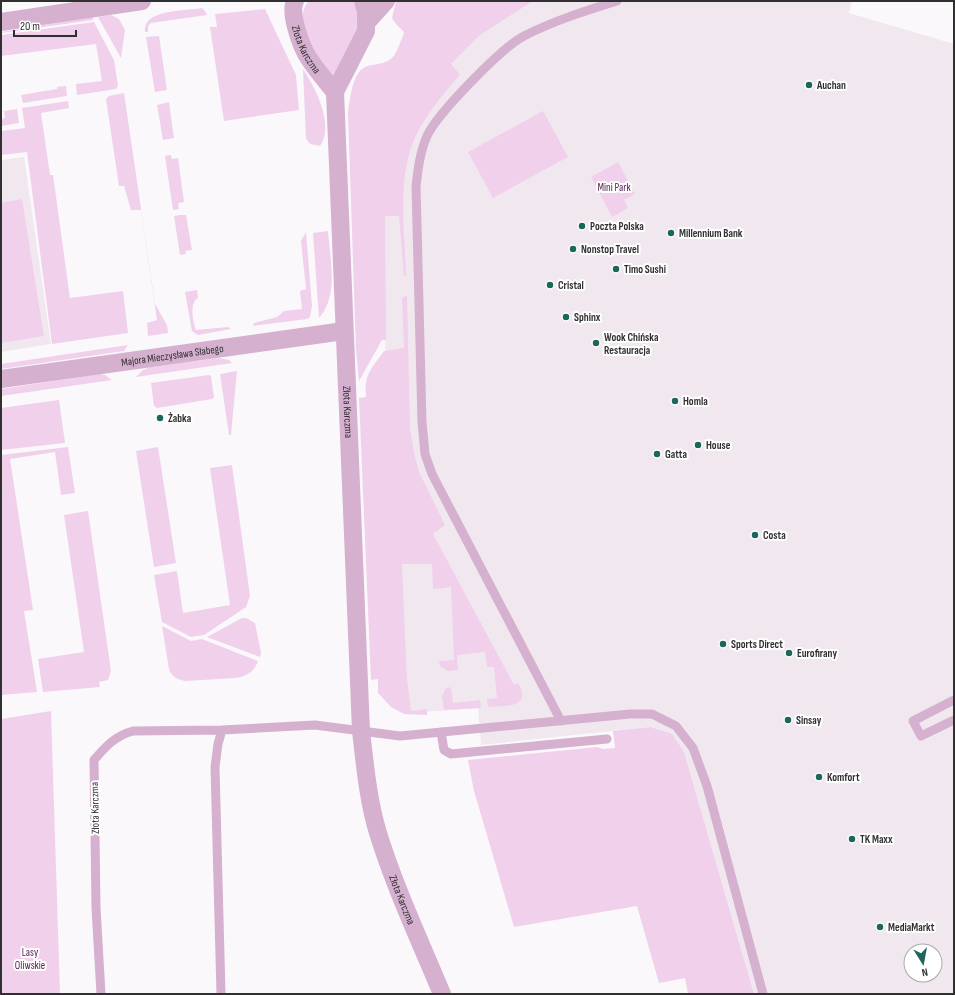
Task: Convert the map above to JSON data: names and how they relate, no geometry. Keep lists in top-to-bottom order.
{
  "streets": {
    "street": ["Złota Karczma", "Majora Mieczysława Słabego"]
  },
  "crossings": [
    ["Złota Karczma", "Majora Mieczysława Słabego"]
  ],
  "parks": ["Mini Park", "Lasy Oliwskie"],
  "places": [
    "Auchan",
    "Poczta Polska",
    "Millennium Bank",
    "Nonstop Travel",
    "Timo Sushi",
    "Cristal",
    "Sphinx",
    "Wook Chińska Restauracja",
    "Homla",
    "Żabka",
    "House",
    "Gatta",
    "Costa",
    "Sports Direct",
    "Eurofirany",
    "Sinsay",
    "Komfort",
    "TK Maxx",
    "MediaMarkt"
  ],
  "scale_bar": "20 m",
  "north": "bottom"
}
